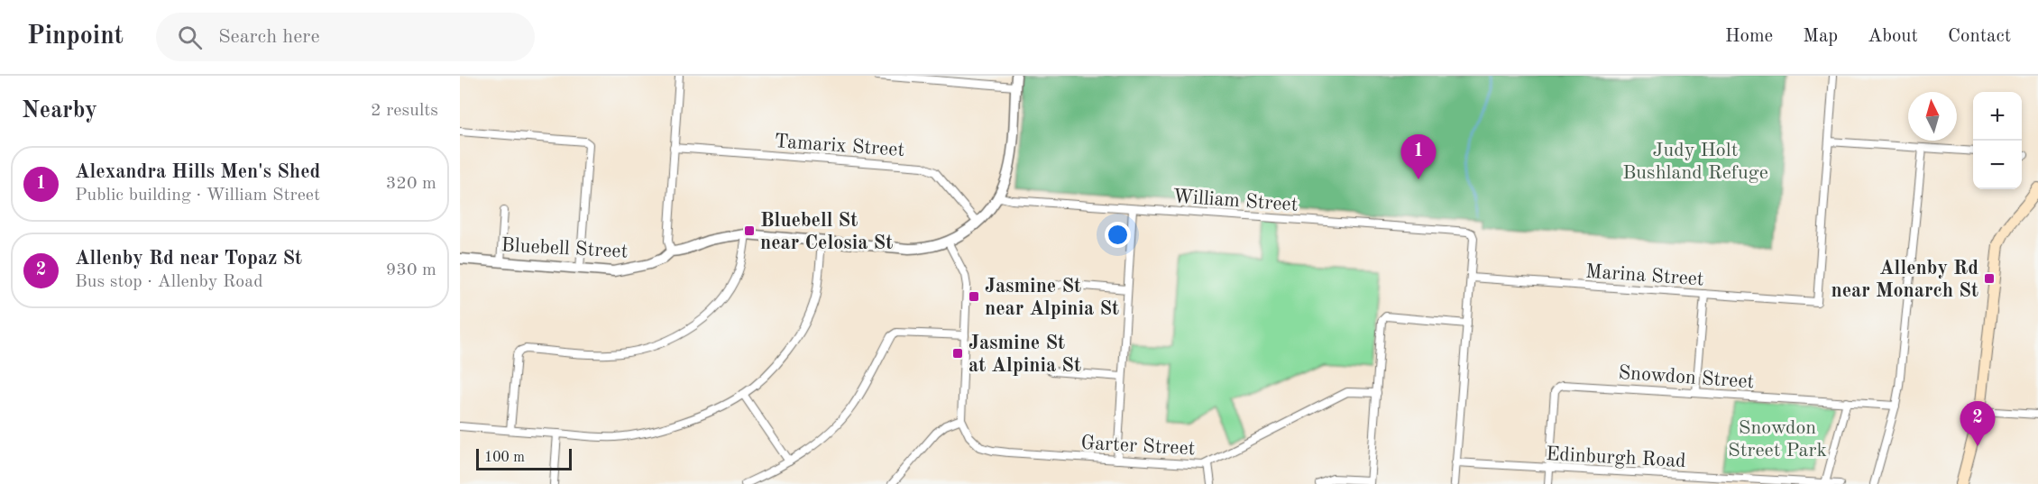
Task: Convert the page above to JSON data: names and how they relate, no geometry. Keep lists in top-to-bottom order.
{
  "streets": {
    "street": [
      "Tamarix Street",
      "William Street",
      "Bluebell Street",
      "Marina Street",
      "Snowdon Street",
      "Garter Street",
      "Edinburgh Road"
    ]
  },
  "crossings": [
    ["Tamarix Street", "Bluebell Street"],
    ["William Street", "Bluebell Street"],
    ["William Street", "Marina Street"],
    ["Snowdon Street", "Edinburgh Road"]
  ],
  "parks": ["Judy Holt Bushland Refuge", "Snowdon Street Park"],
  "places": {
    "transit": [
      "Bluebell St near Celosia St",
      "Allenby Rd near Monarch St",
      "Jasmine St near Alpinia St",
      "Jasmine St at Alpinia St"
    ]
  },
  "scale_bar": "100 m",
  "north": "top",
  "page": {
    "header": "Pinpoint",
    "search": "Search here",
    "nav": [
      "Home",
      "Map",
      "About",
      "Contact"
    ],
    "heading": ["Nearby", "2 results"],
    "map_buttons": ["+", "−"],
    "pins": ["1", "2"],
    "list": [
      {
        "mark": "1",
        "name": "Alexandra Hills Men's Shed",
        "note": "Public building · William Street",
        "value": "320 m"
      },
      {
        "mark": "2",
        "name": "Allenby Rd near Topaz St",
        "note": "Bus stop · Allenby Road",
        "value": "930 m"
      }
    ],
    "scale": "100 m"
  }
}
